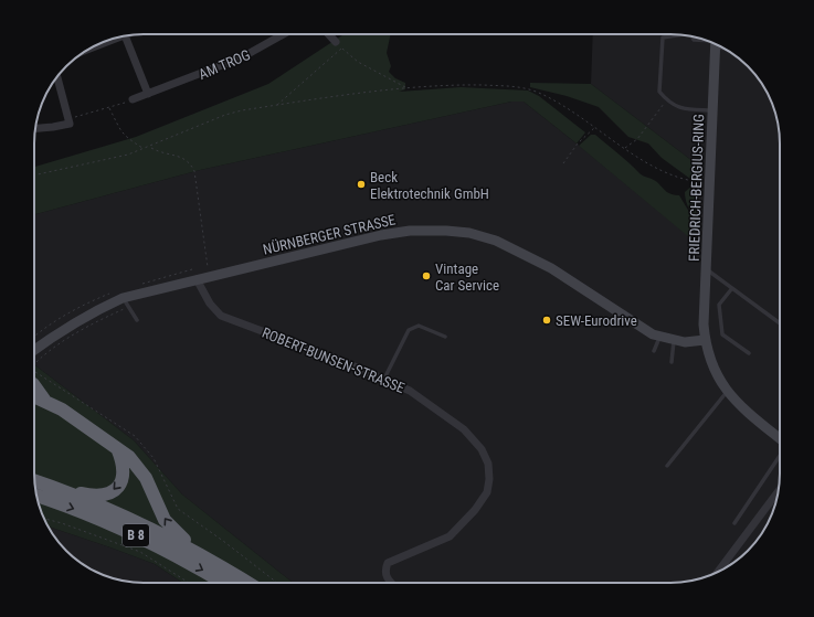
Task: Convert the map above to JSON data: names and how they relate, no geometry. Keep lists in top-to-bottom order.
{
  "streets": {
    "highway": ["B 8"],
    "street": [
      "AM TROG",
      "FRIEDRICH-BERGIUS-RING",
      "NÜRNBERGER STRASSE",
      "ROBERT-BUNSEN-STRASSE"
    ]
  },
  "crossings": [
    ["FRIEDRICH-BERGIUS-RING", "NÜRNBERGER STRASSE"],
    ["NÜRNBERGER STRASSE", "ROBERT-BUNSEN-STRASSE"]
  ],
  "places": ["Beck Elektrotechnik GmbH", "Vintage Car Service", "SEW-Eurodrive"]
}
